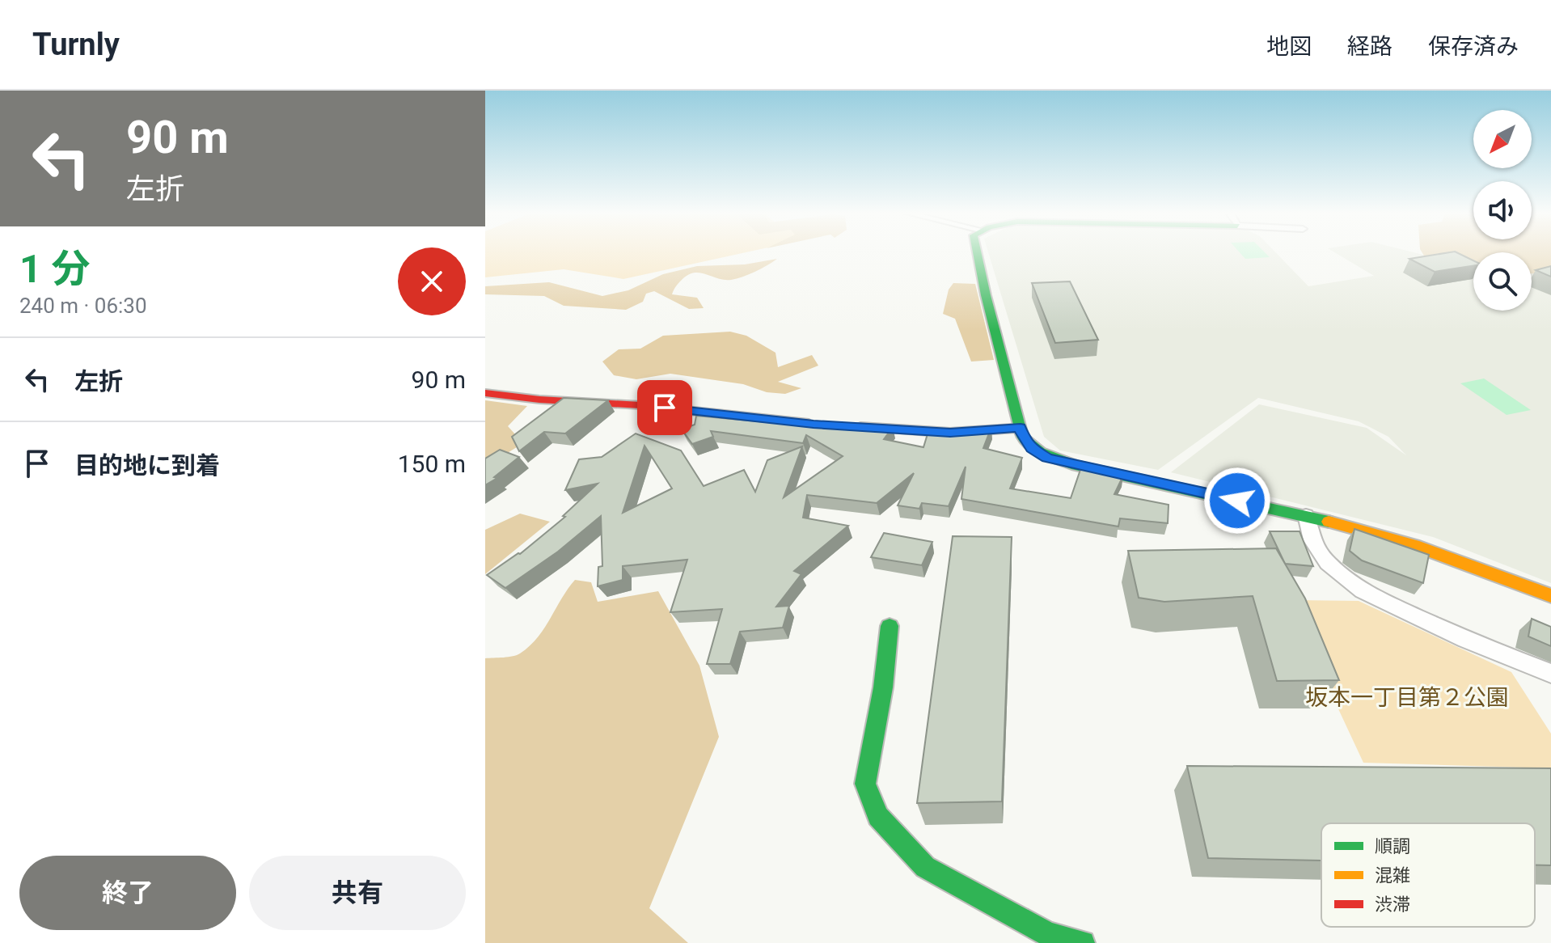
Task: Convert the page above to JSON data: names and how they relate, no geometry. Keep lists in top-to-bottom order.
{
  "parks": ["坂本一丁目第２公園"],
  "legend": ["順調", "混雑", "渋滞"],
  "north": "bottom left",
  "page": {
    "header": "Turnly",
    "nav": ["地図", "経路", "保存済み"],
    "turn": ["90 m", "左折"],
    "heading": ["1 分", "240 m · 06:30"],
    "list": [
      {
        "name": "左折",
        "value": "90 m"
      },
      {
        "name": "目的地に到着",
        "value": "150 m"
      }
    ],
    "buttons": ["終了", "共有"]
  }
}
